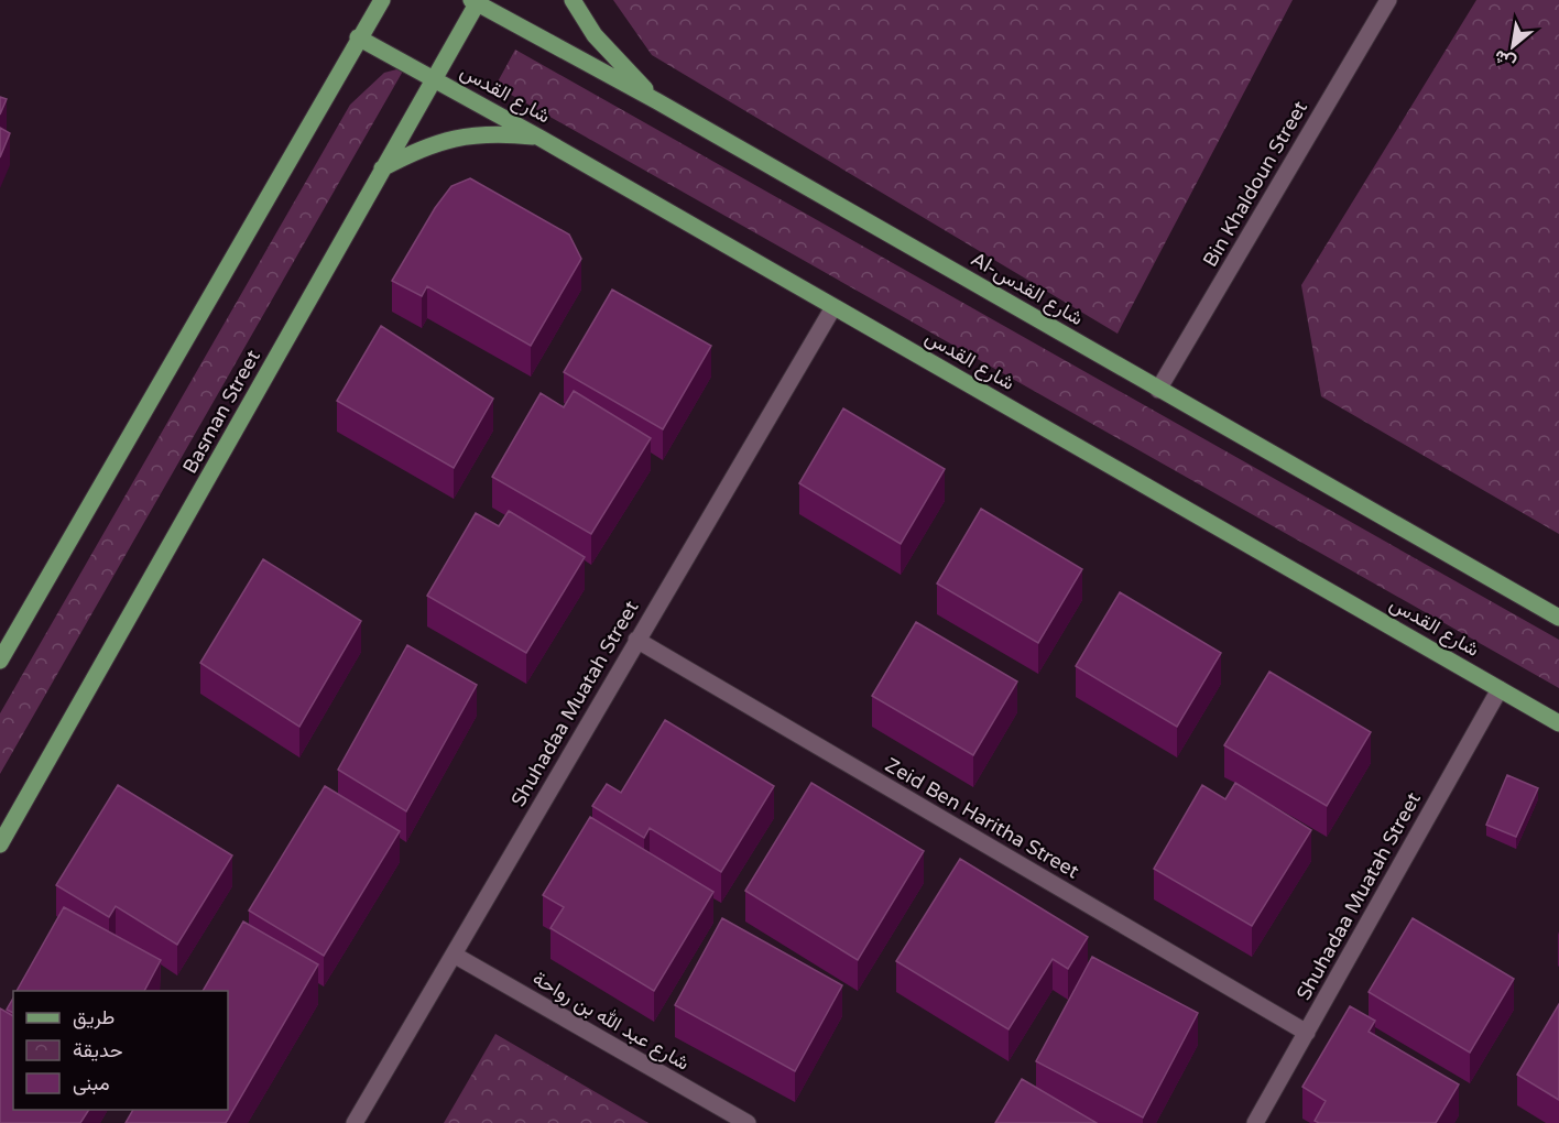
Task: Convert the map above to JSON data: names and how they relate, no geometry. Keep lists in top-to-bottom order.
{
  "streets": {
    "main road": ["شارع القدس", "Al-شارع القدس", "Basman Street"],
    "street": [
      "Bin Khaldoun Street",
      "Shuhadaa Muatah Street",
      "Zeid Ben Haritha Street",
      "شارع عبد الله بن رواحة"
    ]
  },
  "crossings": [
    ["شارع القدس", "Basman Street"],
    ["شارع القدس", "Shuhadaa Muatah Street"],
    ["Bin Khaldoun Street", "Al-شارع القدس"],
    ["Al-شارع القدس", "Basman Street"],
    ["Shuhadaa Muatah Street", "Zeid Ben Haritha Street"],
    ["Shuhadaa Muatah Street", "شارع عبد الله بن رواحة"]
  ],
  "legend": ["طريق", "حديقة", "مبنى"],
  "north": "bottom left"
}
